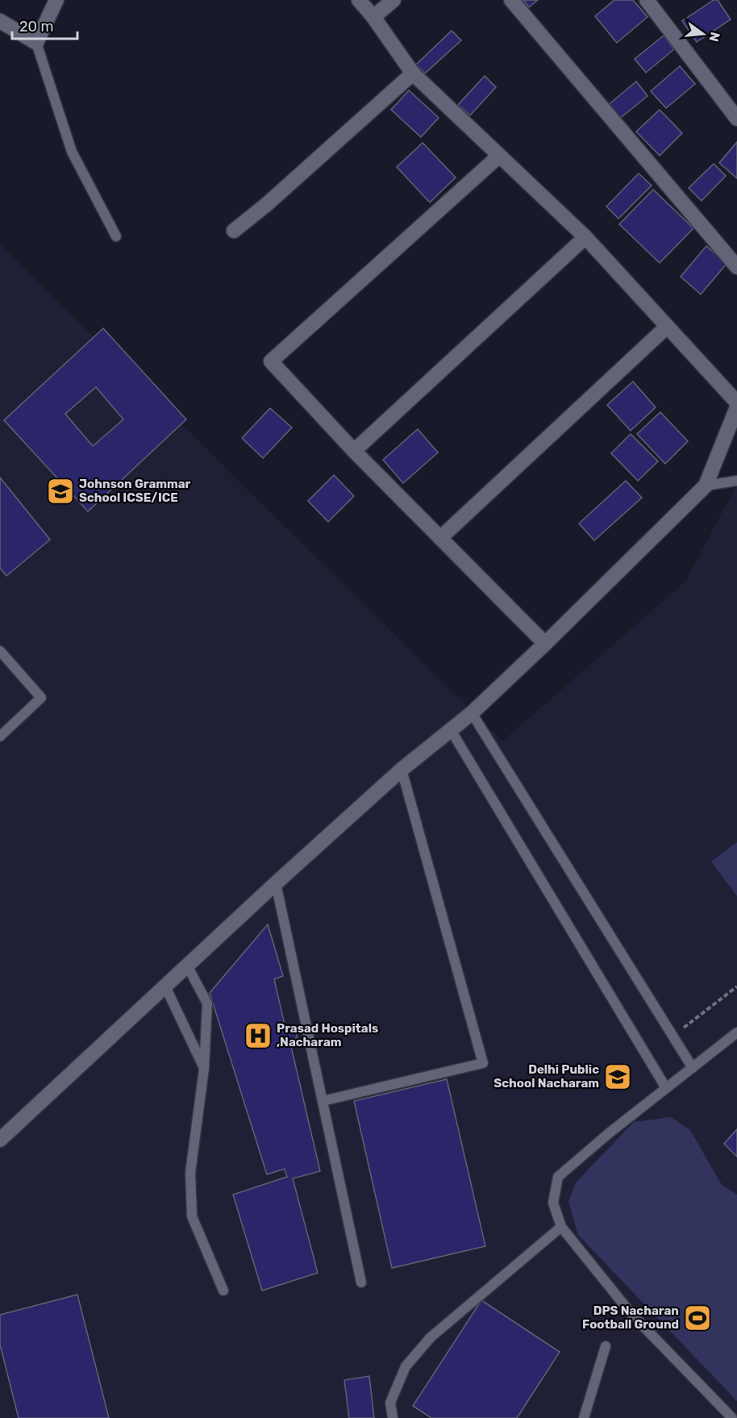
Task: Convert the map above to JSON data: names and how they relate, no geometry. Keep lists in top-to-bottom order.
{
  "places": {
    "school or university": ["Johnson Grammar School ICSE/ICE", "Delhi Public School Nacharam"],
    "hospital": ["Prasad Hospitals ,Nacharam"],
    "sports": ["DPS Nacharan Football Ground"]
  },
  "scale_bar": "20 m",
  "north": "right"
}
